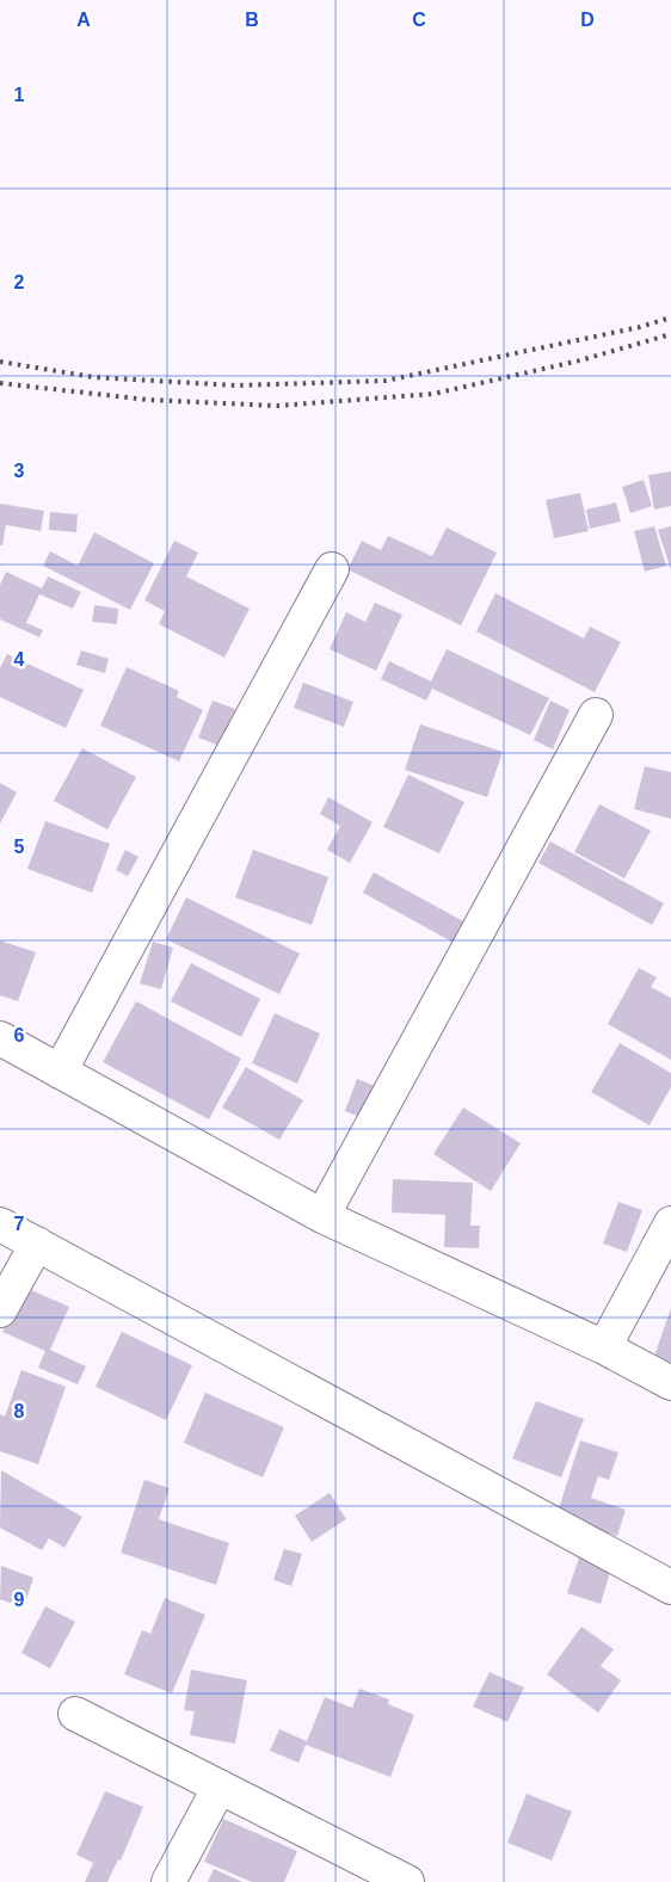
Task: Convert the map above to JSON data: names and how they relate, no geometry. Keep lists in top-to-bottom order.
{
  "grid": {
    "columns": [
      "A",
      "B",
      "C",
      "D"
    ],
    "rows": [
      "1",
      "2",
      "3",
      "4",
      "5",
      "6",
      "7",
      "8",
      "9"
    ]
  }
}
